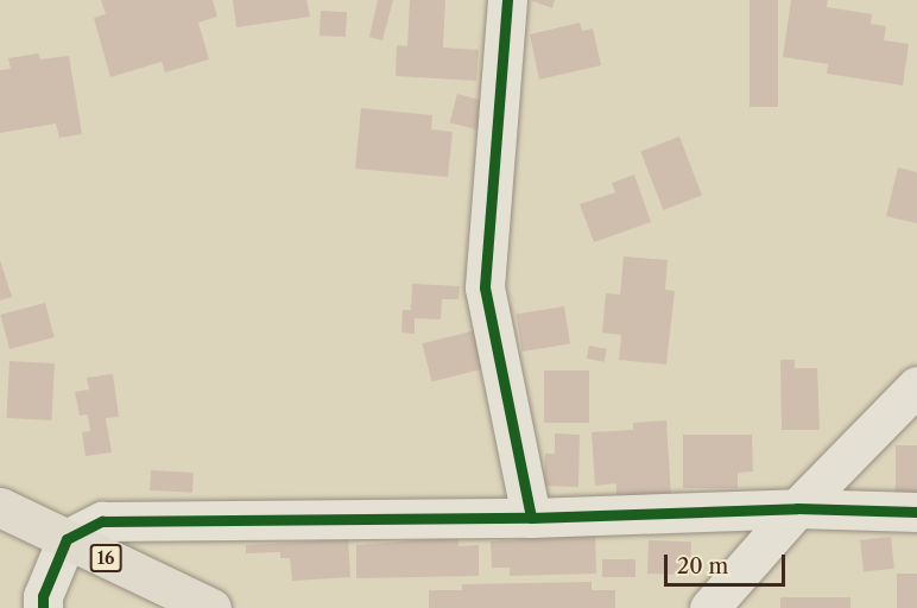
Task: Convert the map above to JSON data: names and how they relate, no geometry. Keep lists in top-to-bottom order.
{
  "streets": {
    "main road": ["16"]
  },
  "scale_bar": "20 m"
}
